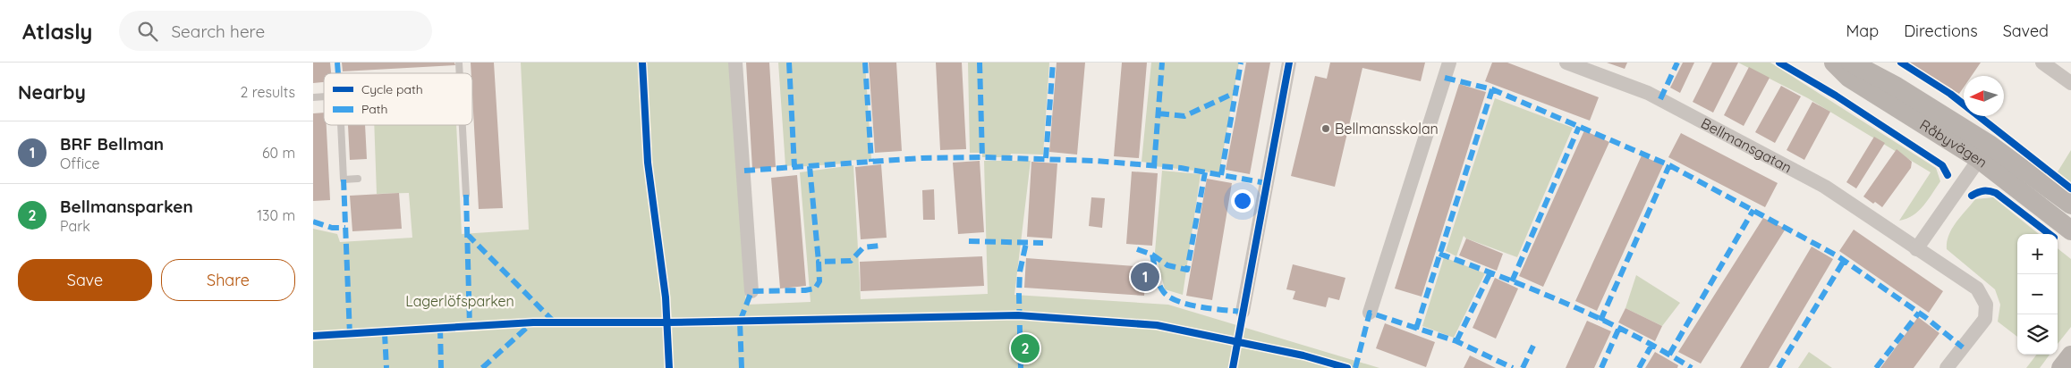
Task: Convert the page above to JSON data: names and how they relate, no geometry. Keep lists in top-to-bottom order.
{
  "streets": {
    "main road": ["Råbyvägen"],
    "street": ["Bellmansgatan"]
  },
  "parks": ["Lagerlöfsparken"],
  "places": ["Bellmansskolan"],
  "legend": ["Cycle path", "Path"],
  "north": "left",
  "page": {
    "header": "Atlasly",
    "search": "Search here",
    "nav": ["Map", "Directions", "Saved"],
    "heading": ["Nearby", "2 results"],
    "list": [
      {
        "mark": "1",
        "name": "BRF Bellman",
        "note": "Office",
        "value": "60 m"
      },
      {
        "mark": "2",
        "name": "Bellmansparken",
        "note": "Park",
        "value": "130 m"
      }
    ],
    "map_buttons": ["+", "−"],
    "buttons": ["Save", "Share"],
    "pins": ["1", "2"]
  }
}
